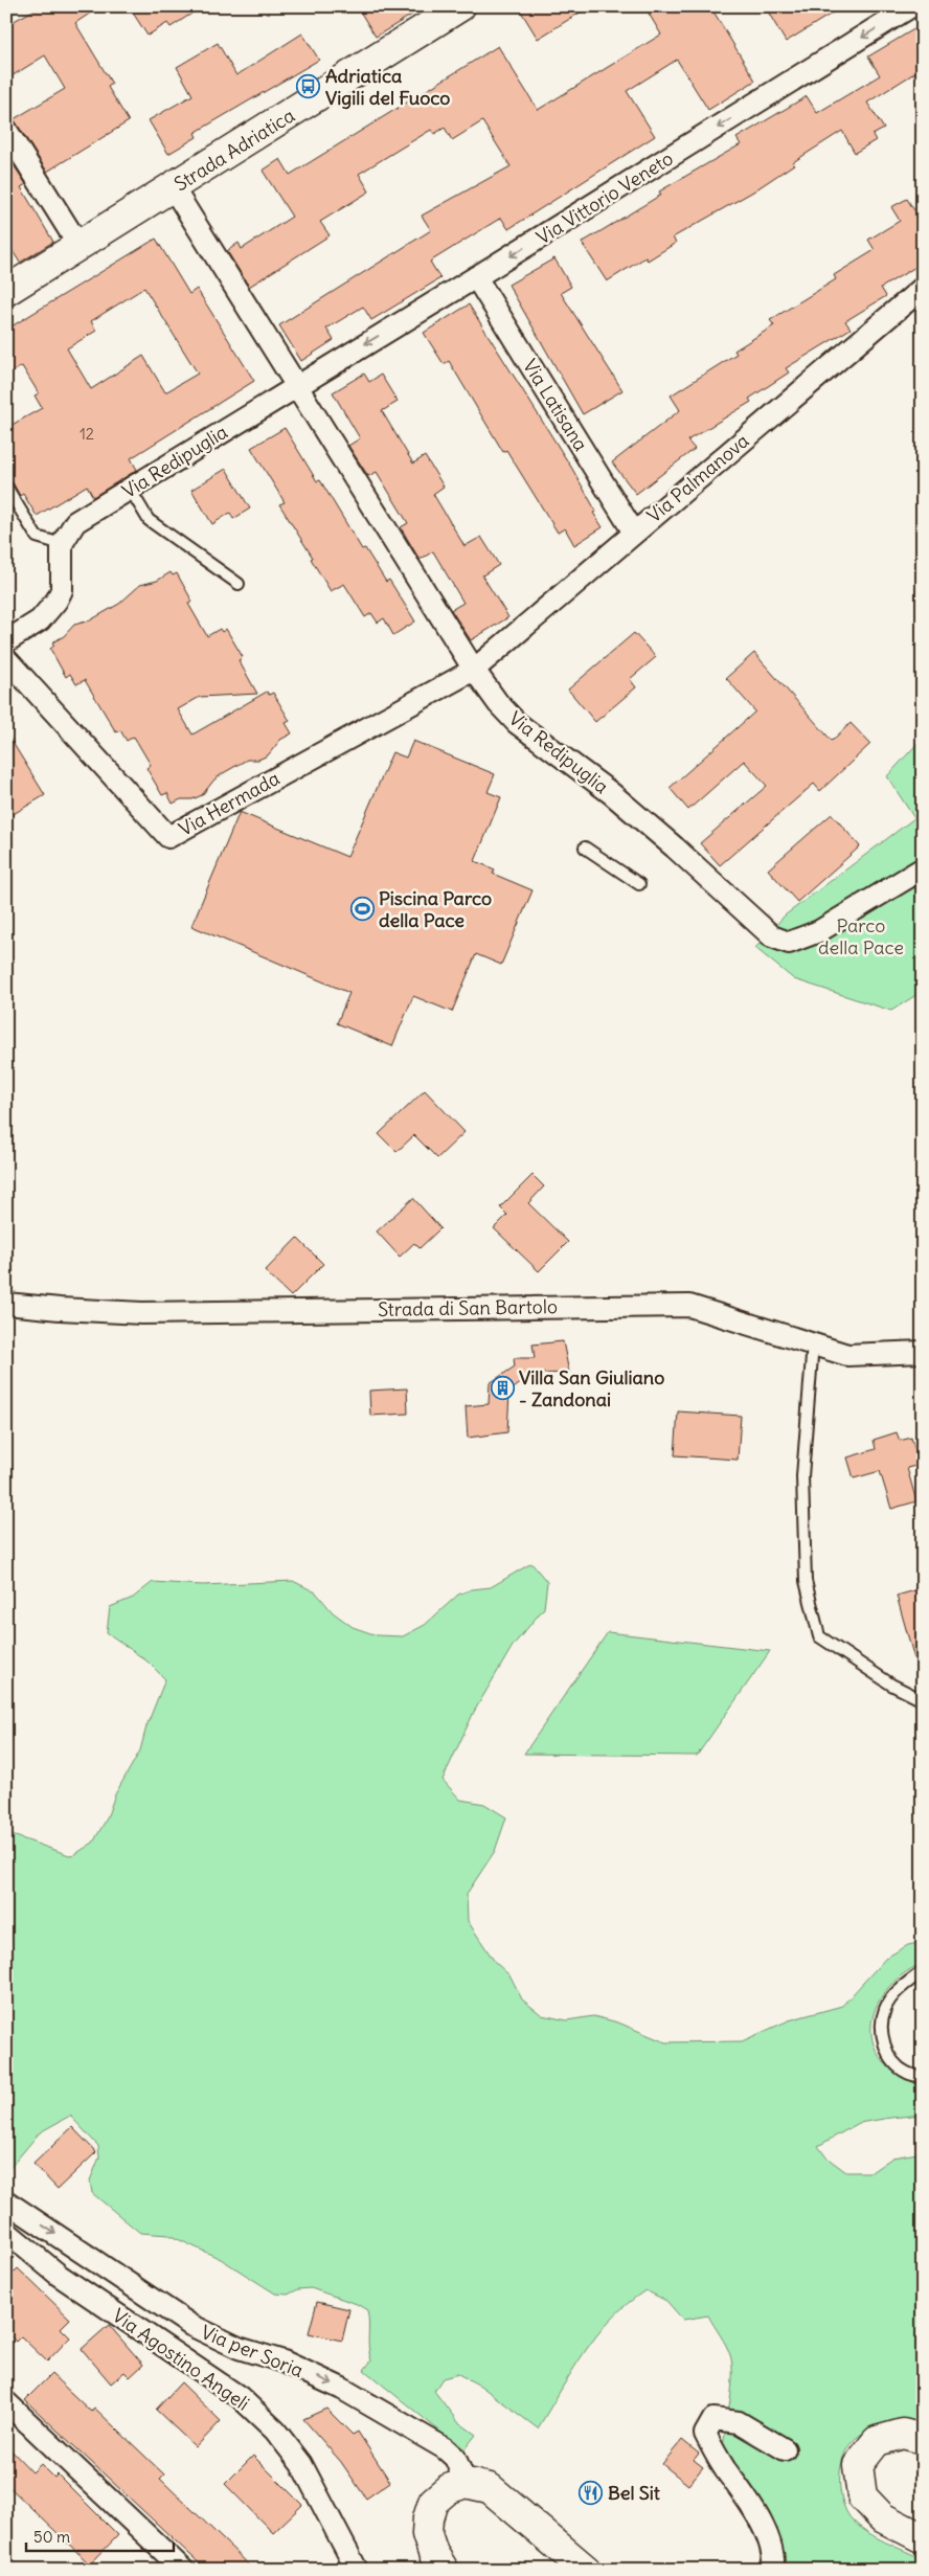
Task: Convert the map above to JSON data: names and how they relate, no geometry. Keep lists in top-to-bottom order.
{
  "streets": {
    "main road": ["Strada Adriatica"],
    "street": [
      "Via Vittorio Veneto",
      "Via Latisana",
      "Via Redipuglia",
      "Via Palmanova",
      "Via Hermada",
      "Strada di San Bartolo",
      "Via per Soria",
      "Via Agostino Angeli"
    ]
  },
  "crossings": [
    ["Strada Adriatica", "Via Redipuglia"],
    ["Via Vittorio Veneto", "Via Latisana"],
    ["Via Vittorio Veneto", "Via Redipuglia"],
    ["Via Latisana", "Via Palmanova"],
    ["Via Redipuglia", "Via Palmanova"],
    ["Via Redipuglia", "Via Hermada"],
    ["Via Palmanova", "Via Hermada"]
  ],
  "one_way": ["Via Vittorio Veneto", "Via per Soria"],
  "parks": ["Parco della Pace"],
  "places": {
    "bus stop": ["Adriatica Vigili del Fuoco"],
    "sports": ["Piscina Parco della Pace"],
    "building": ["Villa San Giuliano - Zandonai"],
    "restaurant": ["Bel Sit"]
  },
  "house_numbers": ["12"],
  "scale_bar": "50 m"
}
